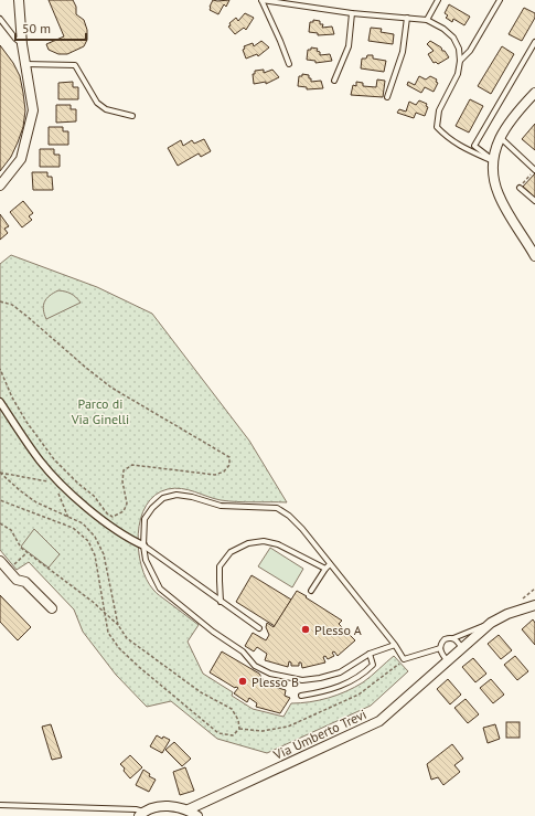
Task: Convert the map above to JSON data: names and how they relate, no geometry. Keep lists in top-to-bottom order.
{
  "streets": {
    "street": ["Via Umberto Trevi"]
  },
  "parks": ["Parco di Via Ginelli"],
  "places": ["Plesso A", "Plesso B"],
  "scale_bar": "50 m"
}
